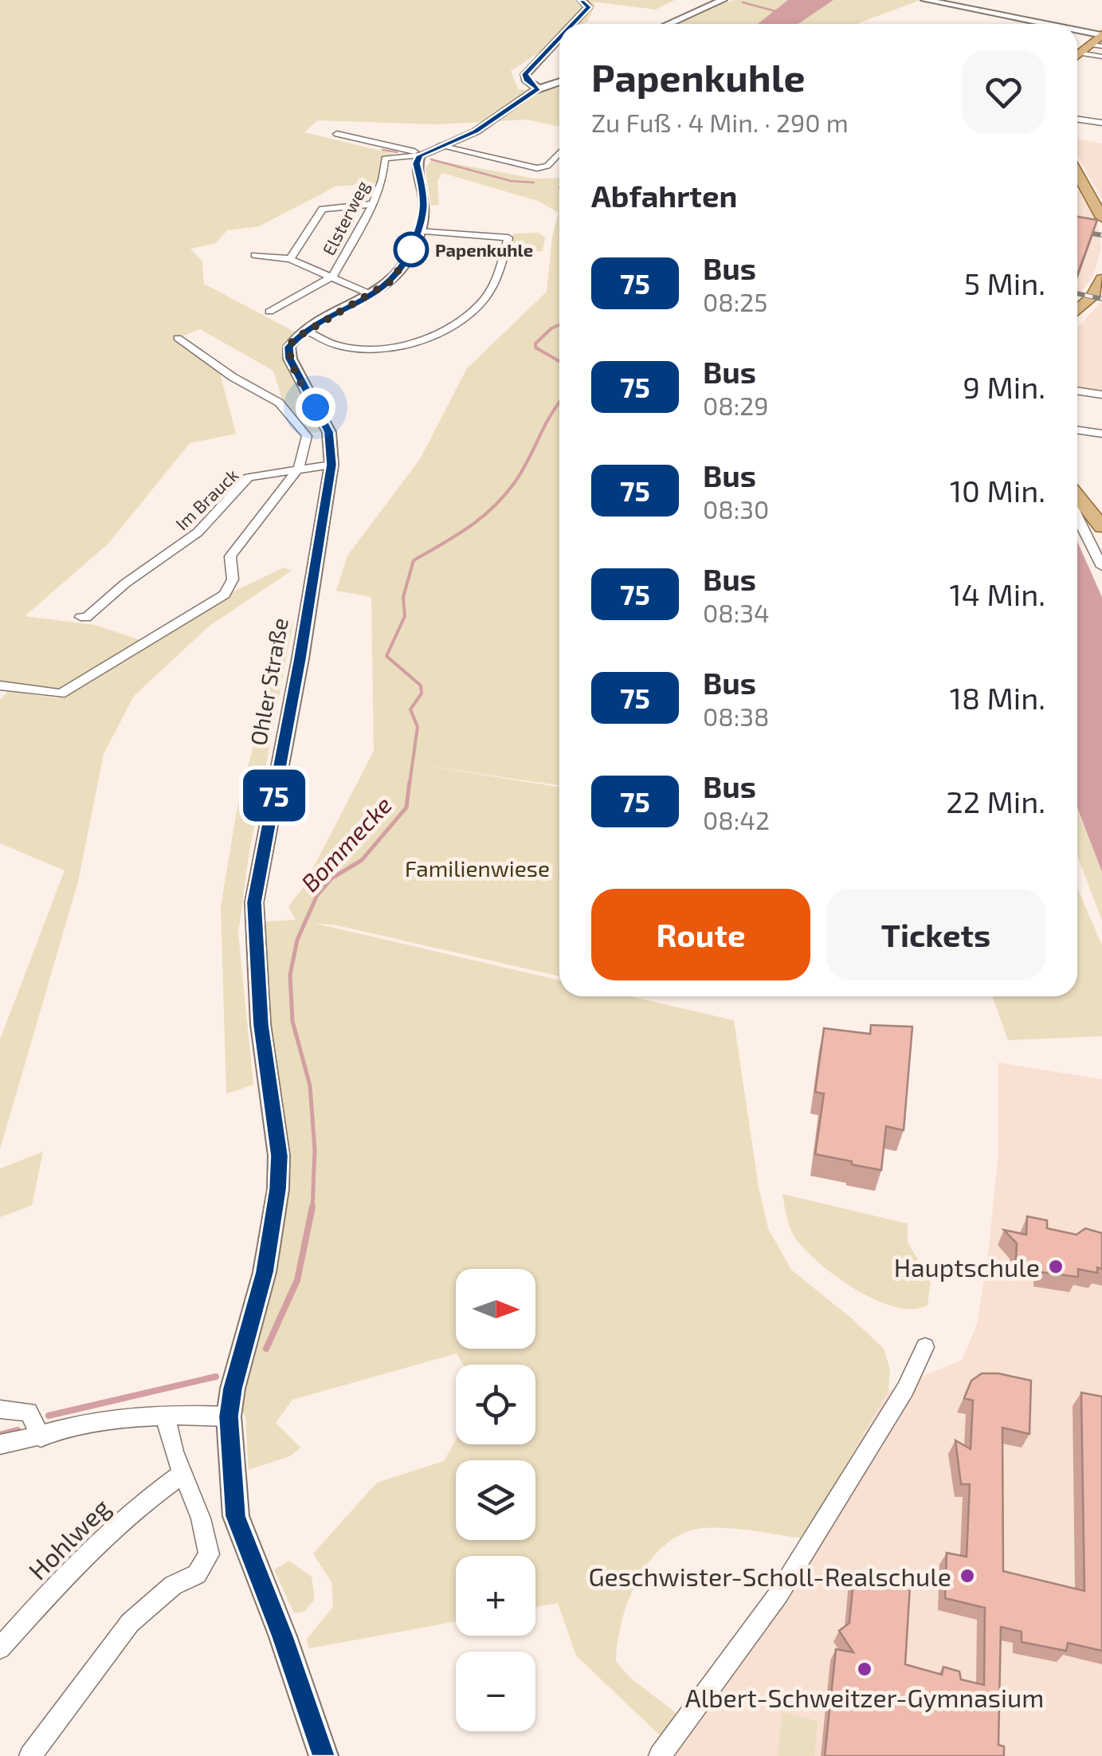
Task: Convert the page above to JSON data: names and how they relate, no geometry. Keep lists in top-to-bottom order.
{
  "streets": {
    "street": [
      "Elsterweg",
      "Im Brauck",
      "Ohler Straße",
      "Hohlweg"
    ]
  },
  "crossings": [
    ["Im Brauck", "Ohler Straße"]
  ],
  "water": ["Bommecke"],
  "parks": ["Familienwiese"],
  "places": [
    "Papenkuhle",
    "Hauptschule",
    "Geschwister-Scholl-Realschule",
    "Albert-Schweitzer-Gymnasium"
  ],
  "lines": ["bus line 75"],
  "north": "right",
  "page": {
    "on_map": "75",
    "heading": [
      ["Papenkuhle", "Zu Fuß · 4 Min. · 290 m"],
      "Abfahrten"
    ],
    "list": [
      {
        "mark": "75",
        "name": "Bus",
        "note": "08:25",
        "value": "5 Min."
      },
      {
        "mark": "75",
        "name": "Bus",
        "note": "08:29",
        "value": "9 Min."
      },
      {
        "mark": "75",
        "name": "Bus",
        "note": "08:30",
        "value": "10 Min."
      },
      {
        "mark": "75",
        "name": "Bus",
        "note": "08:34",
        "value": "14 Min."
      },
      {
        "mark": "75",
        "name": "Bus",
        "note": "08:38",
        "value": "18 Min."
      },
      {
        "mark": "75",
        "name": "Bus",
        "note": "08:42",
        "value": "22 Min."
      }
    ],
    "buttons": ["Route", "Tickets"],
    "map_buttons": ["+", "−"]
  }
}
